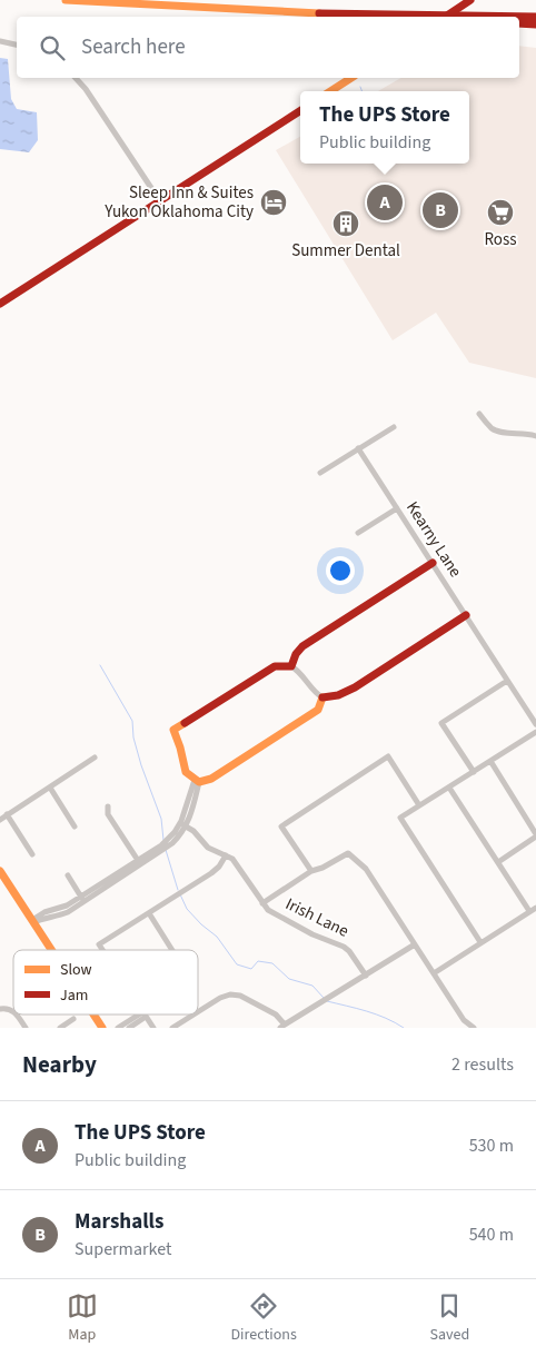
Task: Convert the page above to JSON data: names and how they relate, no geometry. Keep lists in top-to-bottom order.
{
  "streets": {
    "street": ["Kearny Lane", "Irish Lane"]
  },
  "places": {
    "hotel": ["Sleep Inn & Suites Yukon Oklahoma City"],
    "supermarket": ["Ross"],
    "building": ["Summer Dental"]
  },
  "legend": ["Slow", "Jam"],
  "page": {
    "search": "Search here",
    "popup": ["The UPS Store", "Public building"],
    "pins": ["A", "B"],
    "heading": ["Nearby", "2 results"],
    "list": [
      {
        "mark": "A",
        "name": "The UPS Store",
        "note": "Public building",
        "value": "530 m"
      },
      {
        "mark": "B",
        "name": "Marshalls",
        "note": "Supermarket",
        "value": "540 m"
      }
    ],
    "nav": ["Map", "Directions", "Saved"]
  }
}
